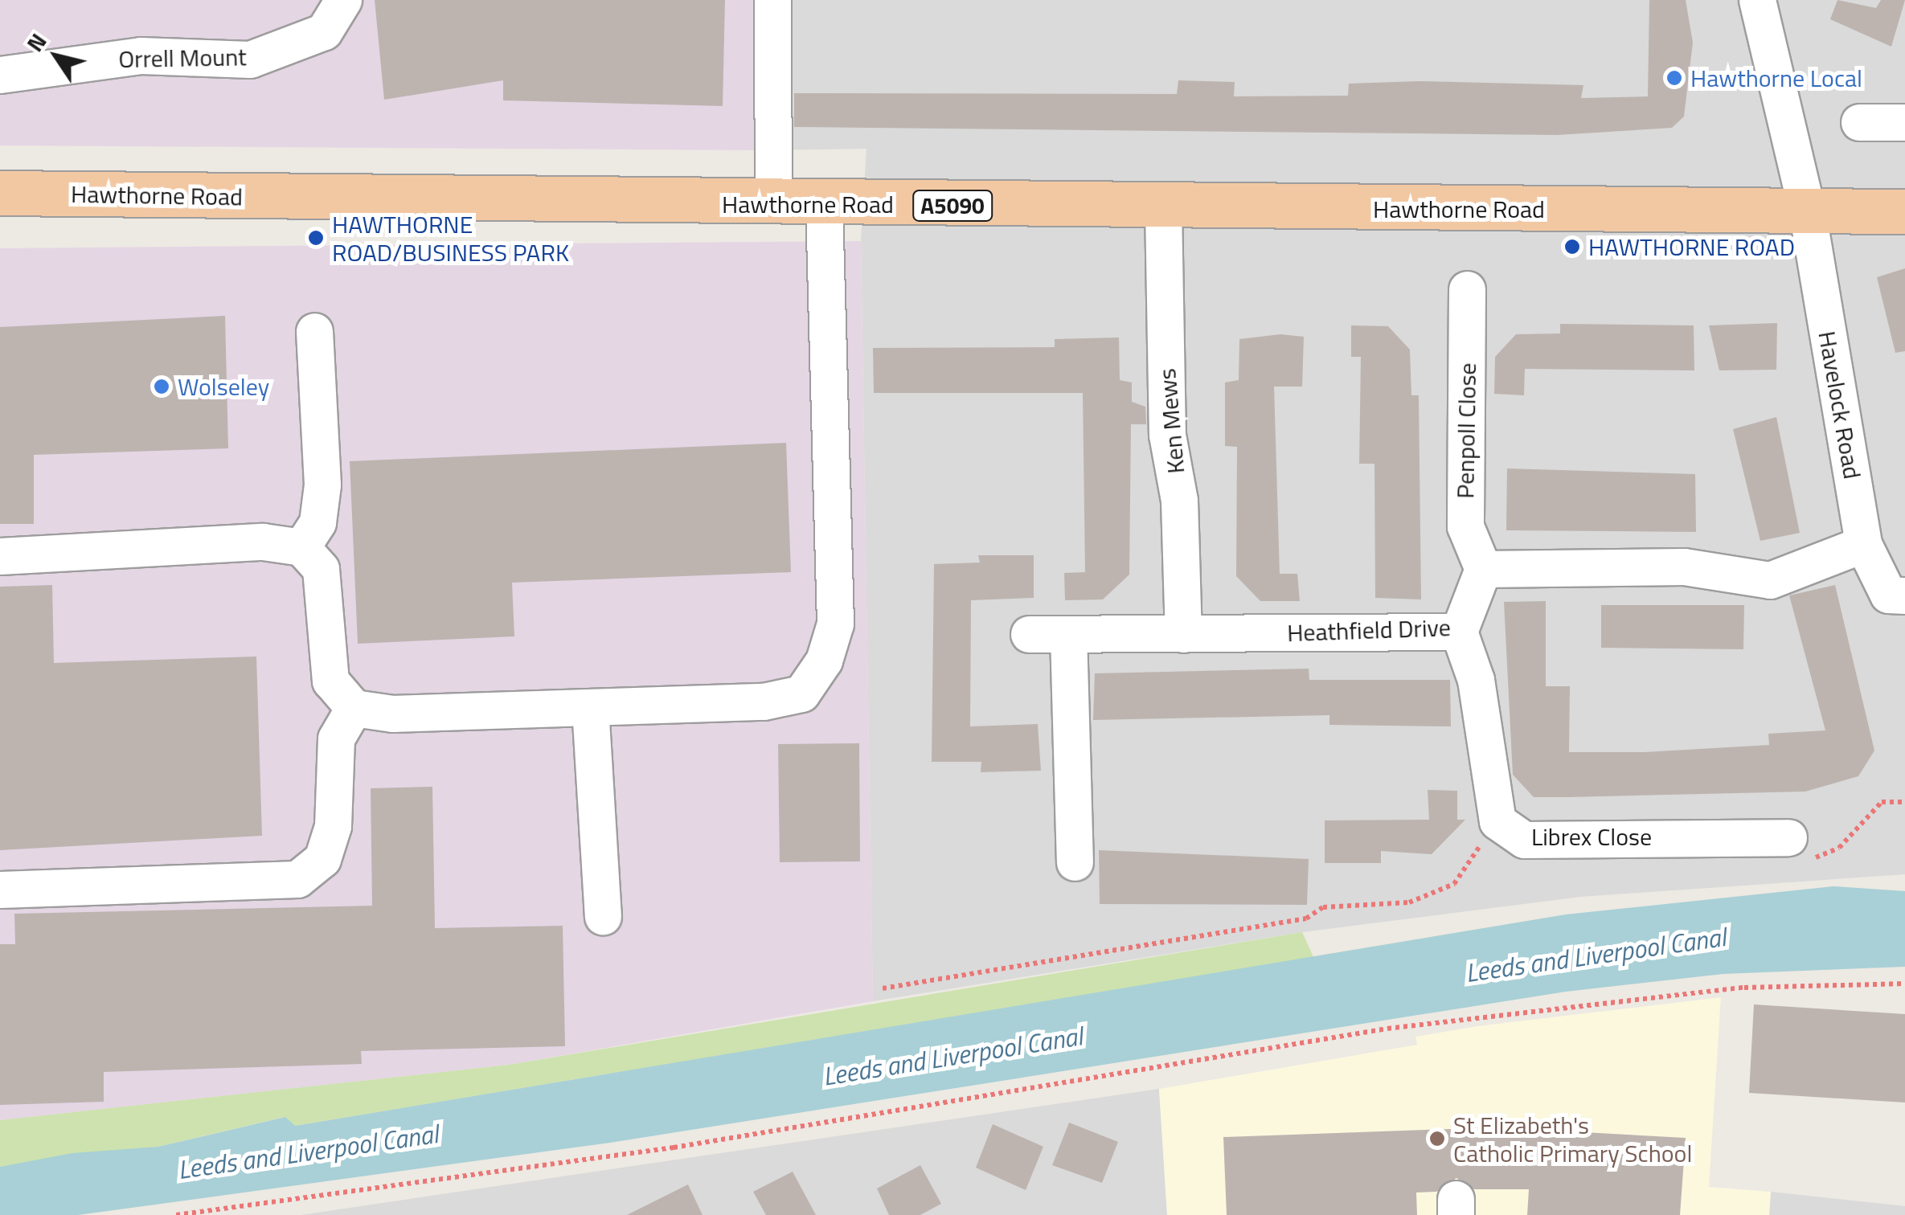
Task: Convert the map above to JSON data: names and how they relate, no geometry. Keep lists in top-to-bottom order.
{
  "streets": {
    "main road": ["Hawthorne Road", "A5090"],
    "street": [
      "Orrell Mount",
      "Havelock Road",
      "Ken Mews",
      "Penpoll Close",
      "Heathfield Drive",
      "Librex Close"
    ]
  },
  "crossings": [
    ["Hawthorne Road", "Havelock Road"],
    ["Hawthorne Road", "Ken Mews"],
    ["Ken Mews", "Heathfield Drive"],
    ["Penpoll Close", "Heathfield Drive"],
    ["Heathfield Drive", "Librex Close"]
  ],
  "water": ["Leeds and Liverpool Canal"],
  "places": [
    "Hawthorne Local",
    "HAWTHORNE ROAD/BUSINESS PARK",
    "HAWTHORNE ROAD",
    "Wolseley",
    "St Elizabeth's Catholic Primary School"
  ],
  "north": "top left"
}
